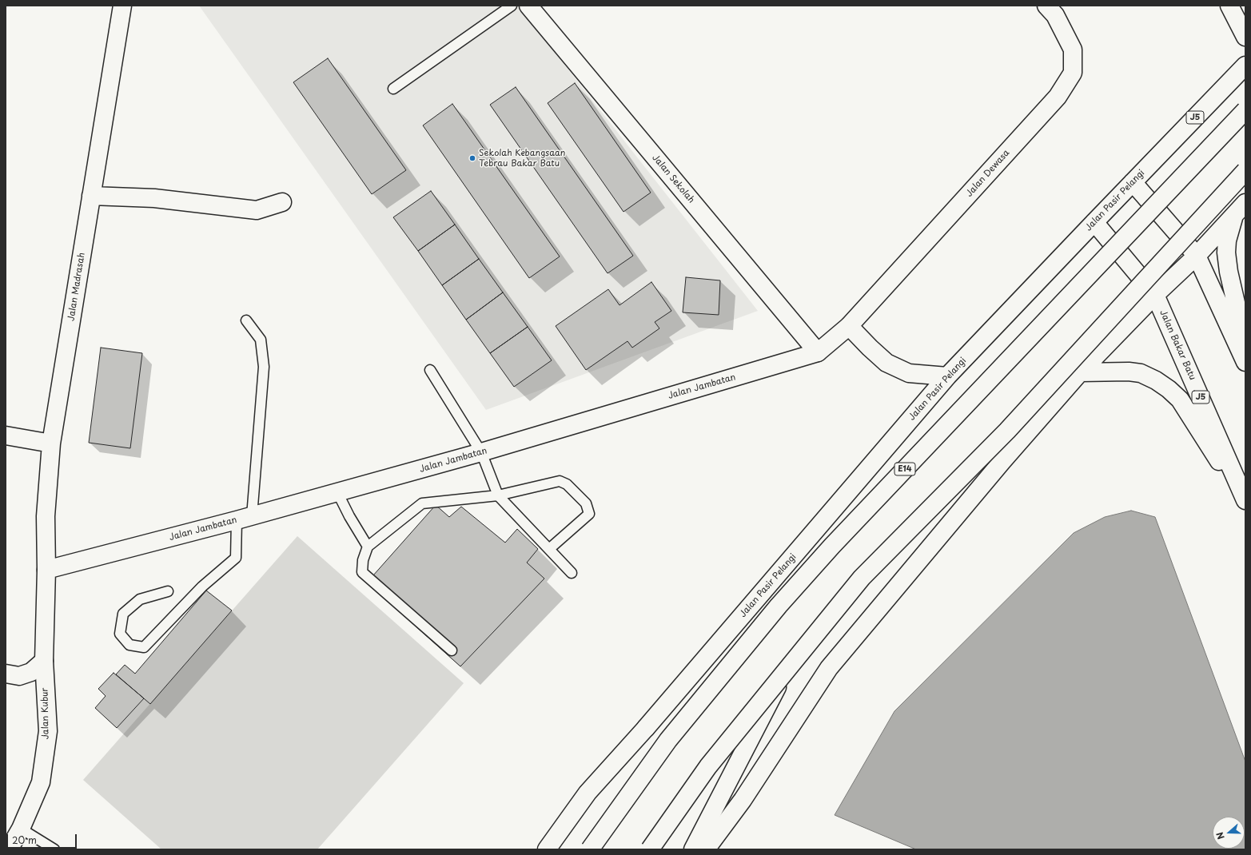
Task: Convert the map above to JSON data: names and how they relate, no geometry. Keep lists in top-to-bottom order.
{
  "streets": {
    "main road": [
      "J5",
      "Jalan Dewasa",
      "Jalan Sekolah",
      "Jalan Pasir Pelangi",
      "Jalan Madrasah",
      "Jalan Bakar Batu",
      "Jalan Jambatan",
      "E14",
      "Jalan Kubur"
    ]
  },
  "crossings": [
    ["Jalan Dewasa", "Jalan Jambatan"],
    ["Jalan Sekolah", "Jalan Jambatan"],
    ["Jalan Pasir Pelangi", "Jalan Bakar Batu"],
    ["Jalan Madrasah", "Jalan Jambatan"],
    ["Jalan Madrasah", "Jalan Kubur"],
    ["Jalan Jambatan", "Jalan Kubur"]
  ],
  "places": ["Sekolah Kebangsaan Tebrau Bakar Batu"],
  "scale_bar": "20 m",
  "north": "left"
}
